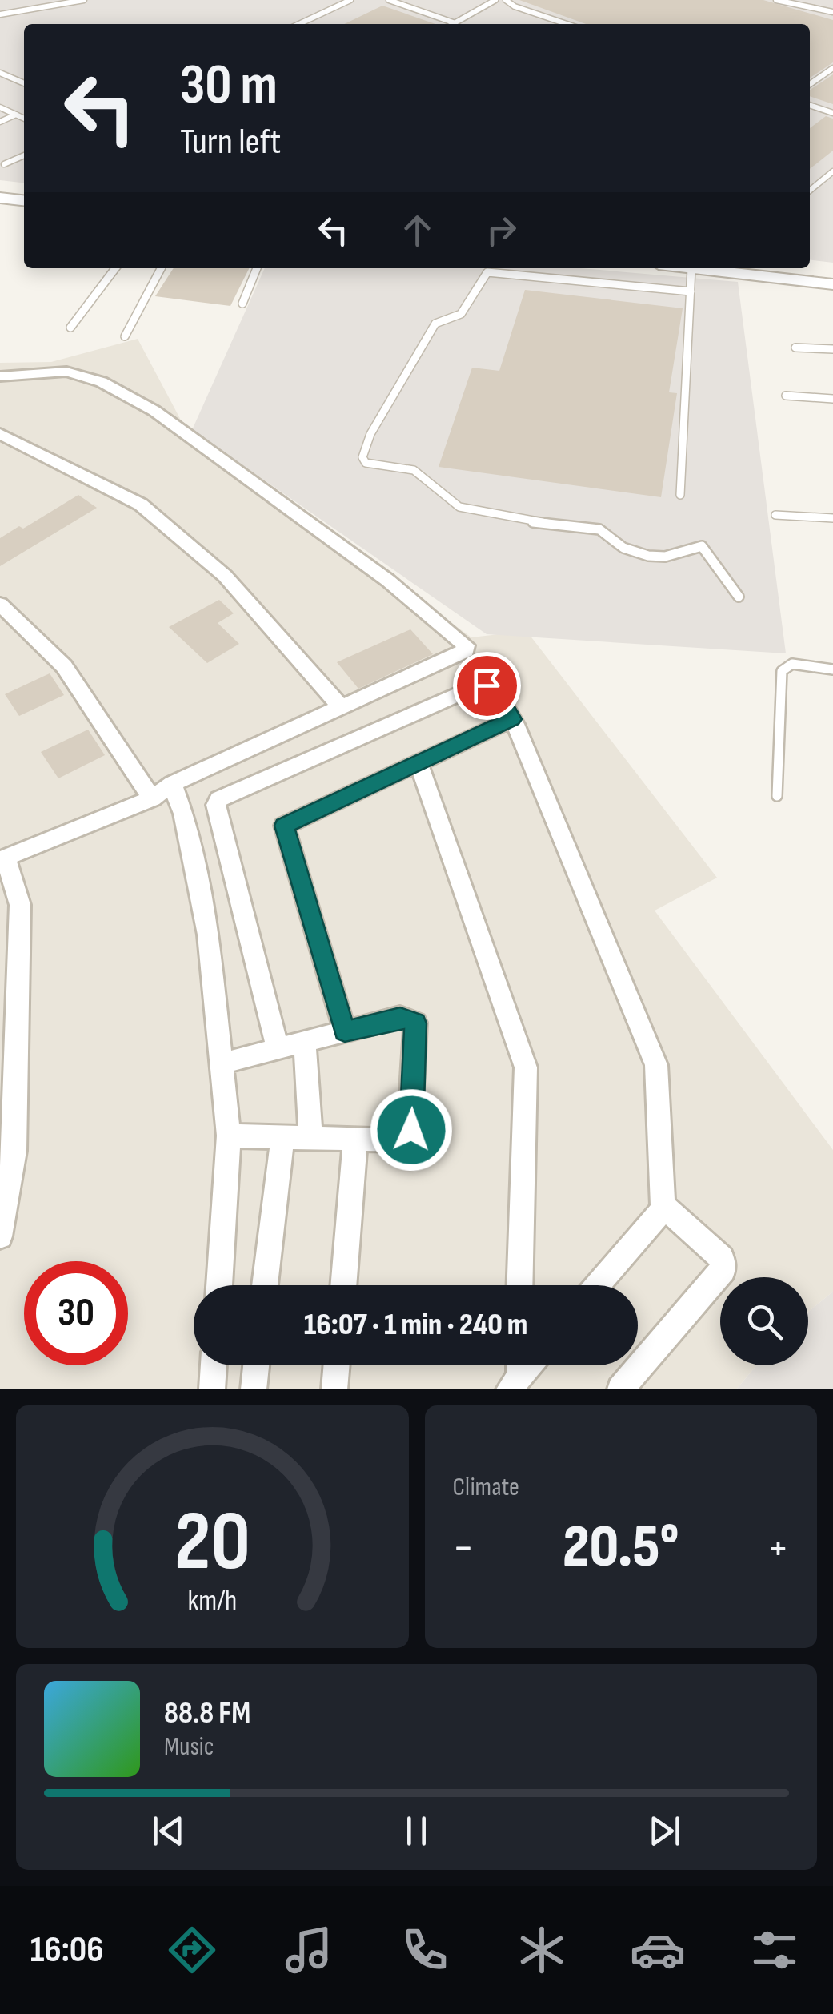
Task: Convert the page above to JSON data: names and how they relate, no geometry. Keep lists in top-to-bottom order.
{
  "page": {
    "turn": ["30 m", "Turn left"],
    "limit": "30",
    "trip": "16:07 · 1 min · 240 m",
    "tile": "Climate",
    "heat": ["−", "20.5°", "+"],
    "song": ["88.8 FM", "Music"],
    "tabs": "16:06",
    "gauge": ["20", "km/h"]
  }
}
